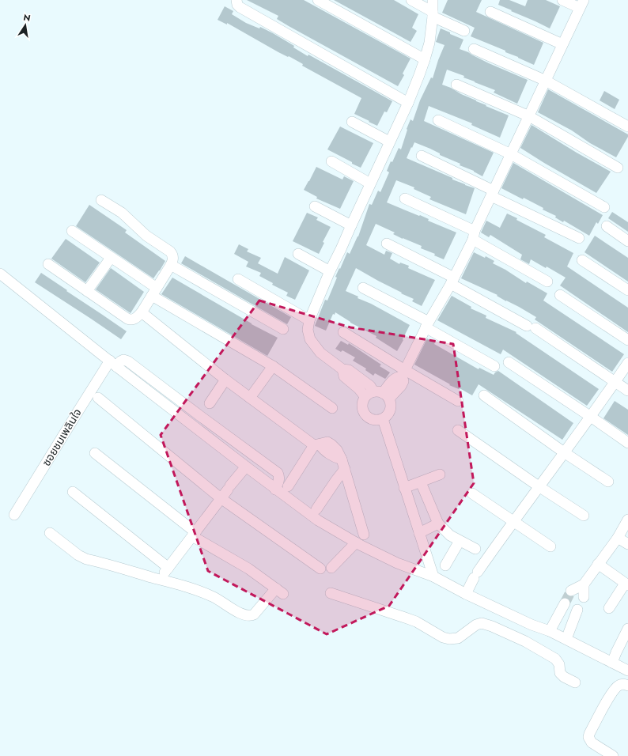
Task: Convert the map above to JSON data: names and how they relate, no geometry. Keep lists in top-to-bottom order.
{
  "streets": {
    "street": ["ซอยชมเพลินใจ"]
  },
  "north": "top"
}
